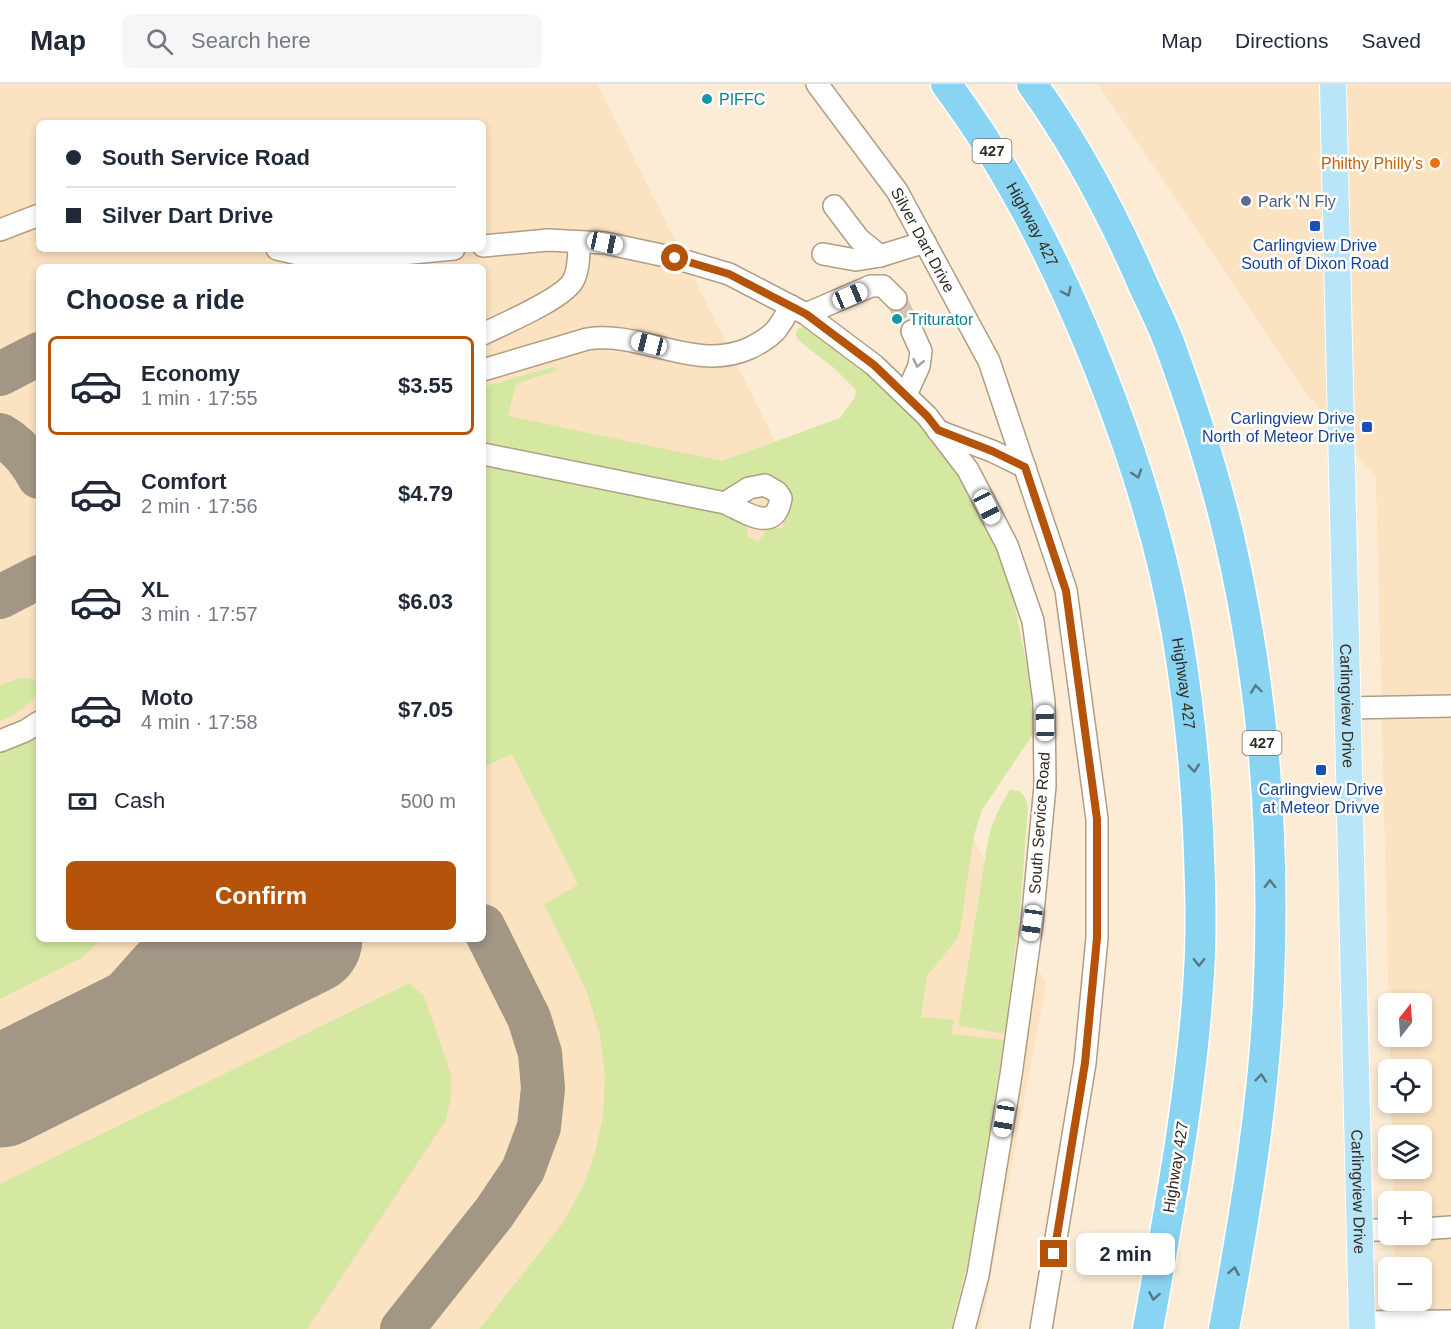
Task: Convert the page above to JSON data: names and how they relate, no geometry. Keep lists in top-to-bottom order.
{
  "streets": {
    "highway": ["427", "Highway 427"],
    "main road": ["Carlingview Drive"],
    "street": ["Silver Dart Drive", "South Service Road"]
  },
  "crossings": [
    ["Silver Dart Drive", "South Service Road"]
  ],
  "places": {
    "other": [
      "PIFFC",
      "Philthy Philly’s",
      "Park 'N Fly",
      "Triturator"
    ],
    "transit": ["Carlingview Drive South of Dixon Road", "Carlingview Drive North of Meteor Drive", "Carlingview Drive at Meteor Drivve"]
  },
  "north": "top",
  "page": {
    "header": "Map",
    "search": "Search here",
    "nav": ["Map", "Directions", "Saved"],
    "banner": ["South Service Road", "Silver Dart Drive"],
    "heading": "Choose a ride",
    "list": [
      {
        "name": "Economy",
        "note": "1 min · 17:55",
        "value": "$3.55"
      },
      {
        "name": "Comfort",
        "note": "2 min · 17:56",
        "value": "$4.79"
      },
      {
        "name": "XL",
        "note": "3 min · 17:57",
        "value": "$6.03"
      },
      {
        "name": "Moto",
        "note": "4 min · 17:58",
        "value": "$7.05"
      }
    ],
    "pay": ["Cash", "500 m"],
    "buttons": "Confirm",
    "map_buttons": ["+", "−"],
    "bubble": "2 min"
  }
}
